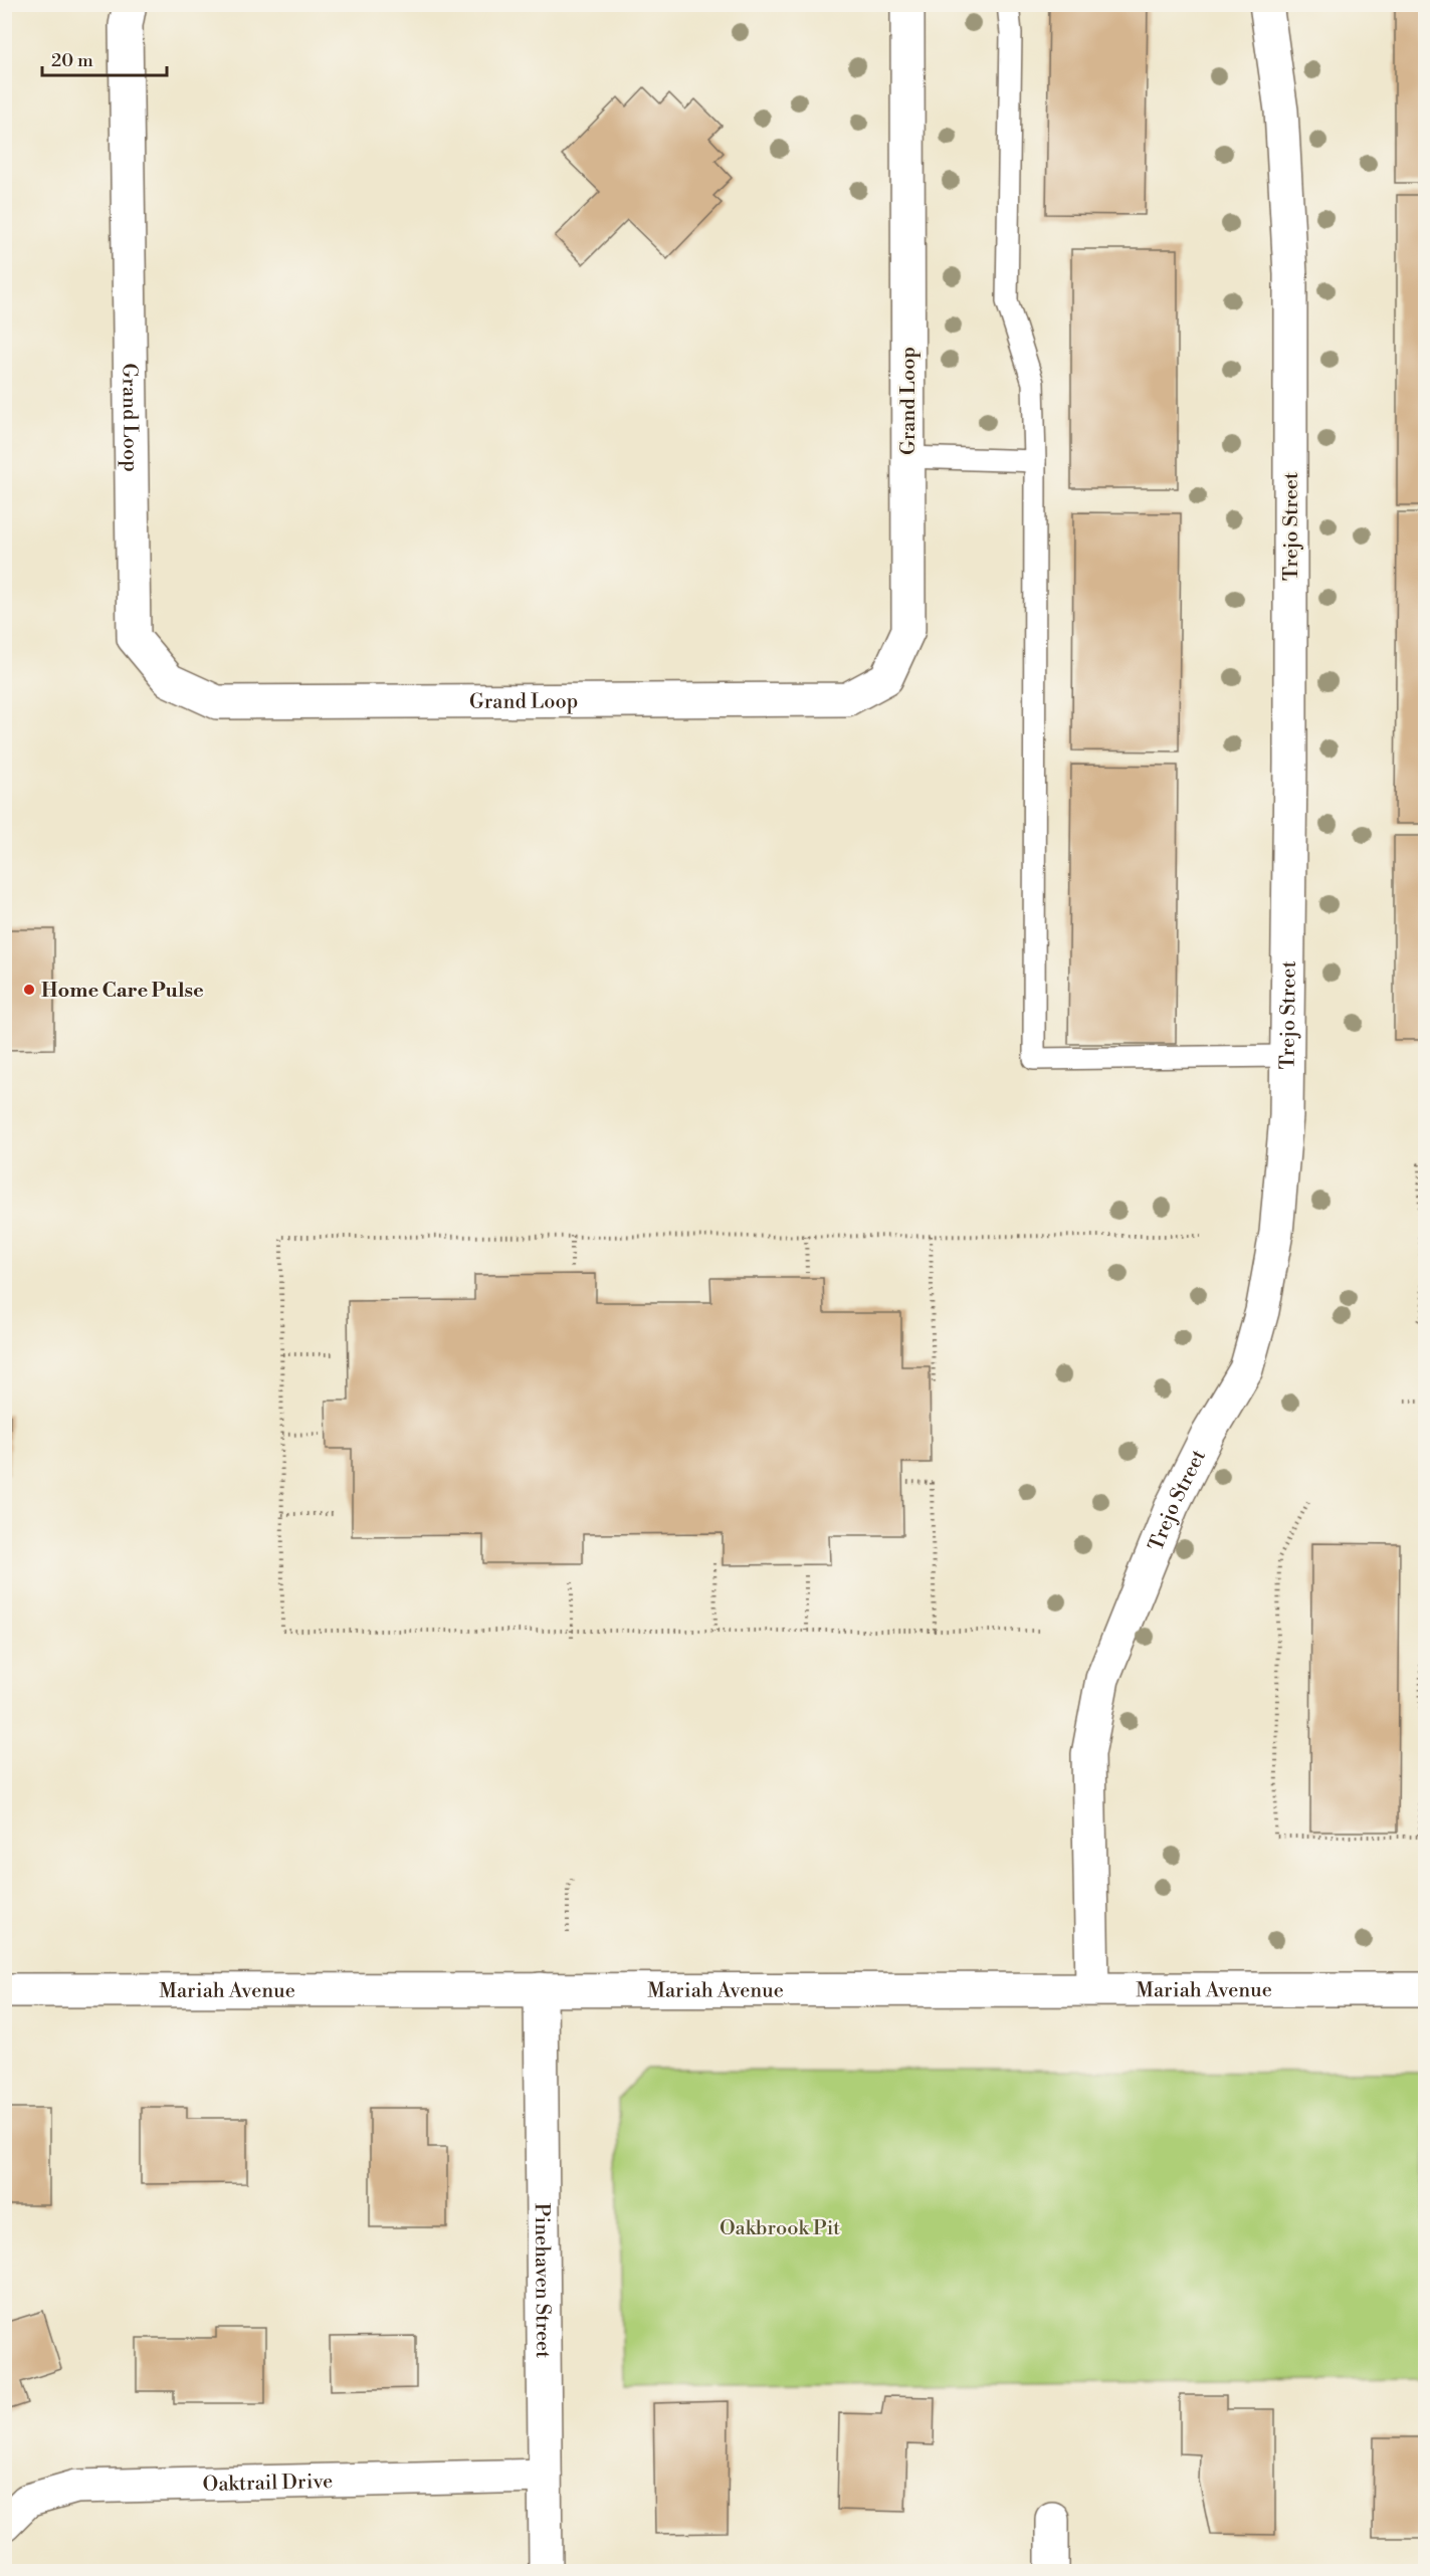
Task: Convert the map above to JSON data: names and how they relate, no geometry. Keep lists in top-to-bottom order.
{
  "streets": {
    "street": [
      "Grand Loop",
      "Trejo Street",
      "Mariah Avenue",
      "Pinehaven Street",
      "Oaktrail Drive"
    ]
  },
  "crossings": [
    ["Trejo Street", "Mariah Avenue"],
    ["Mariah Avenue", "Pinehaven Street"],
    ["Pinehaven Street", "Oaktrail Drive"]
  ],
  "parks": ["Oakbrook Pit"],
  "places": ["Home Care Pulse"],
  "scale_bar": "20 m"
}
